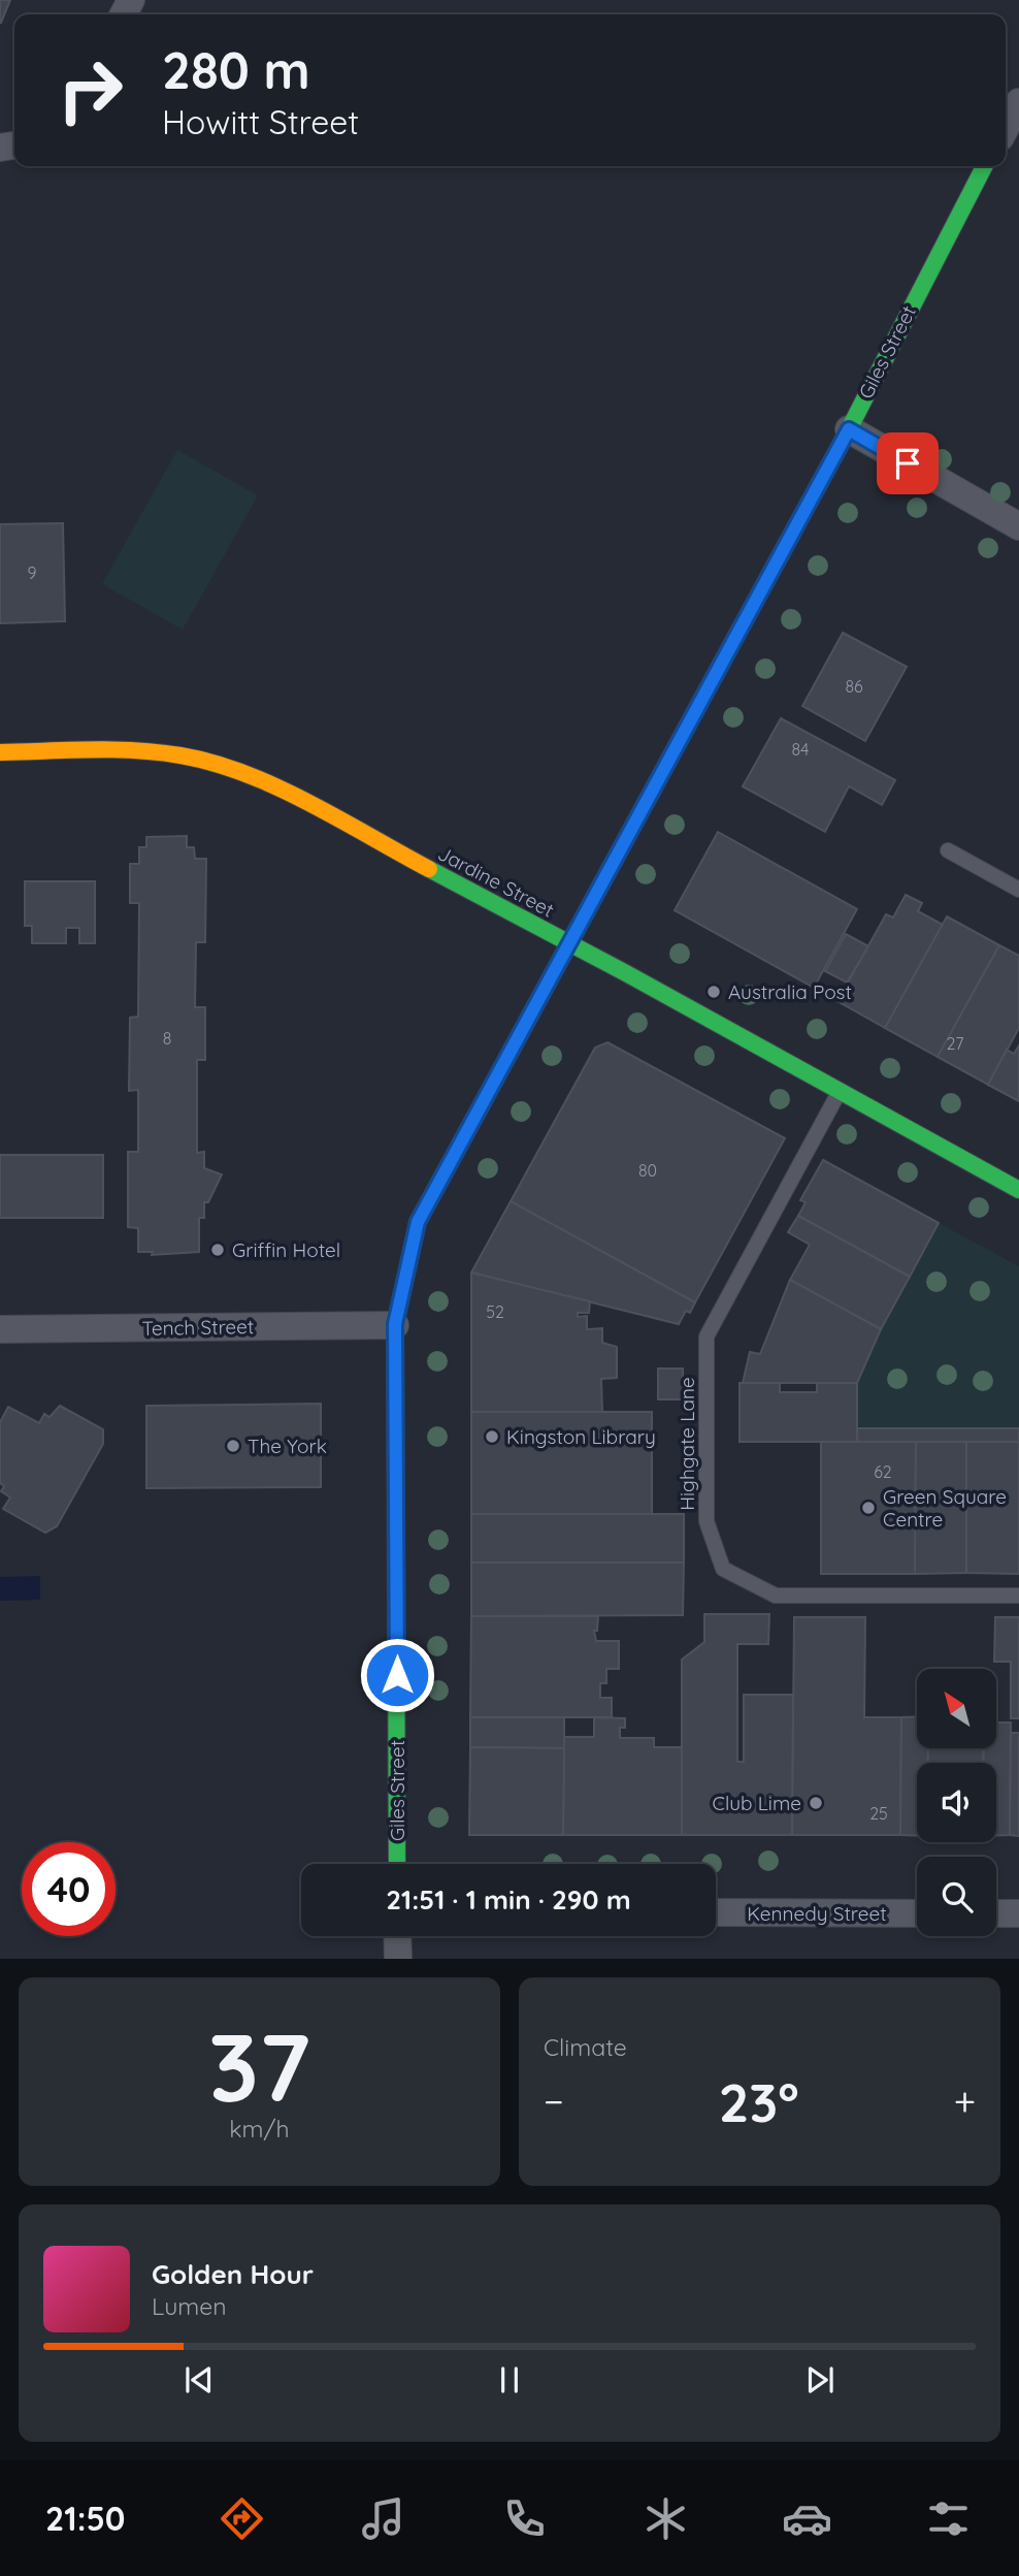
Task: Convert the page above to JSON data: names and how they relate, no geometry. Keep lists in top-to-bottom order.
{
  "streets": {
    "street": [
      "Giles Street",
      "Jardine Street",
      "Tench Street",
      "Kennedy Street"
    ],
    "lane": ["Highgate Lane"]
  },
  "crossings": [
    ["Giles Street", "Jardine Street"],
    ["Giles Street", "Tench Street"],
    ["Jardine Street", "Highgate Lane"]
  ],
  "places": [
    "Australia Post",
    "Griffin Hotel",
    "Kingston Library",
    "The York",
    "Green Square Centre",
    "Club Lime"
  ],
  "house_numbers": [
    "9",
    "86",
    "84",
    "8",
    "27",
    "80",
    "52",
    "62",
    "25"
  ],
  "north": "top left",
  "page": {
    "turn": ["280 m", "Howitt Street"],
    "limit": "40",
    "trip": "21:51 · 1 min · 290 m",
    "tile": [
      ["37", "km/h"],
      "Climate"
    ],
    "heat": ["−", "23°", "+"],
    "song": ["Golden Hour", "Lumen"],
    "tabs": "21:50"
  }
}
